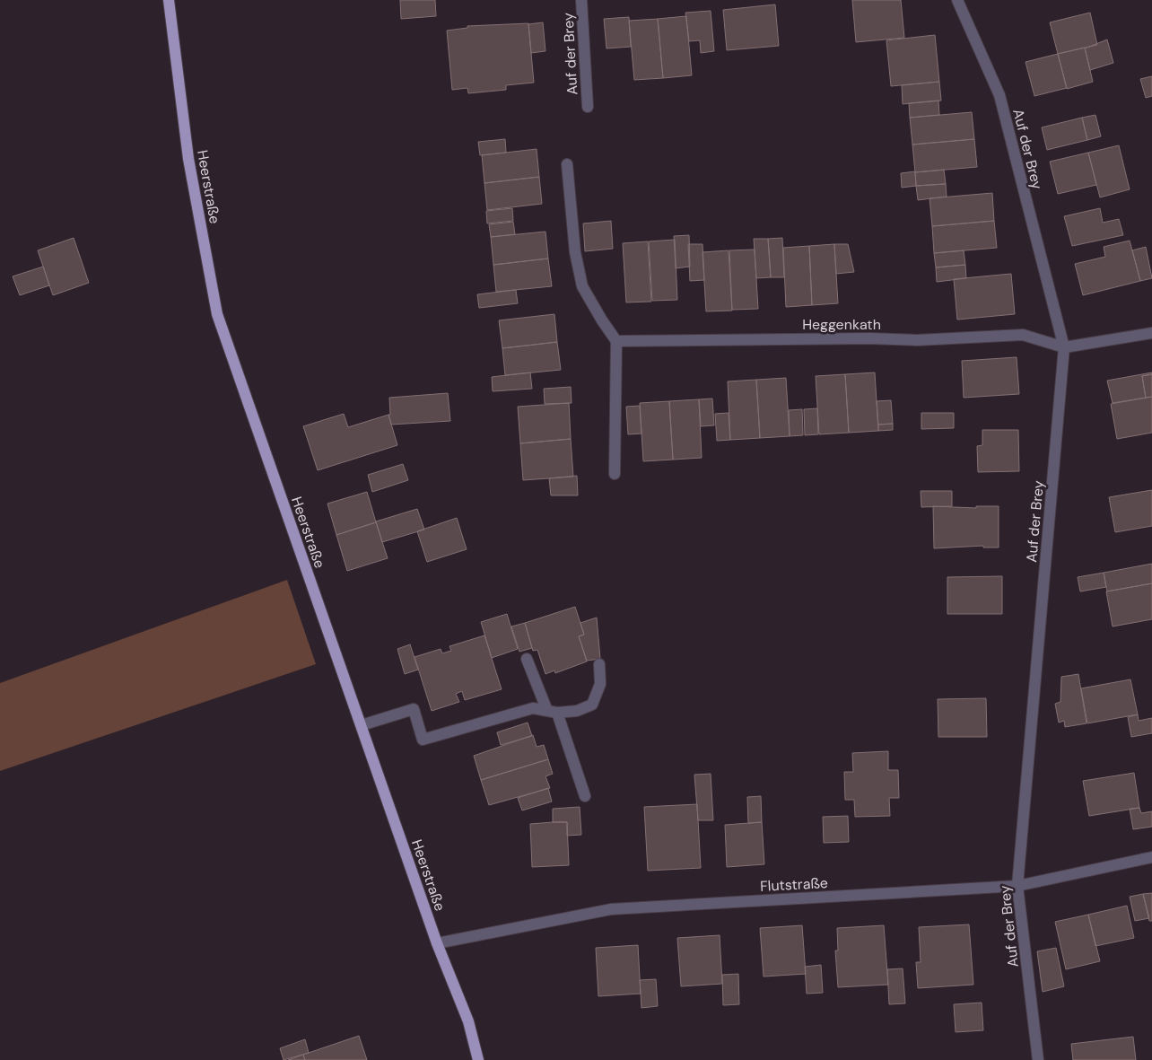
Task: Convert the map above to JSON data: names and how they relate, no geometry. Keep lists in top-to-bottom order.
{
  "streets": {
    "main road": ["Heerstraße"],
    "street": ["Auf der Brey", "Heggenkath", "Flutstraße"]
  },
  "crossings": [
    ["Auf der Brey", "Heggenkath"],
    ["Auf der Brey", "Flutstraße"],
    ["Heerstraße", "Flutstraße"]
  ]
}
